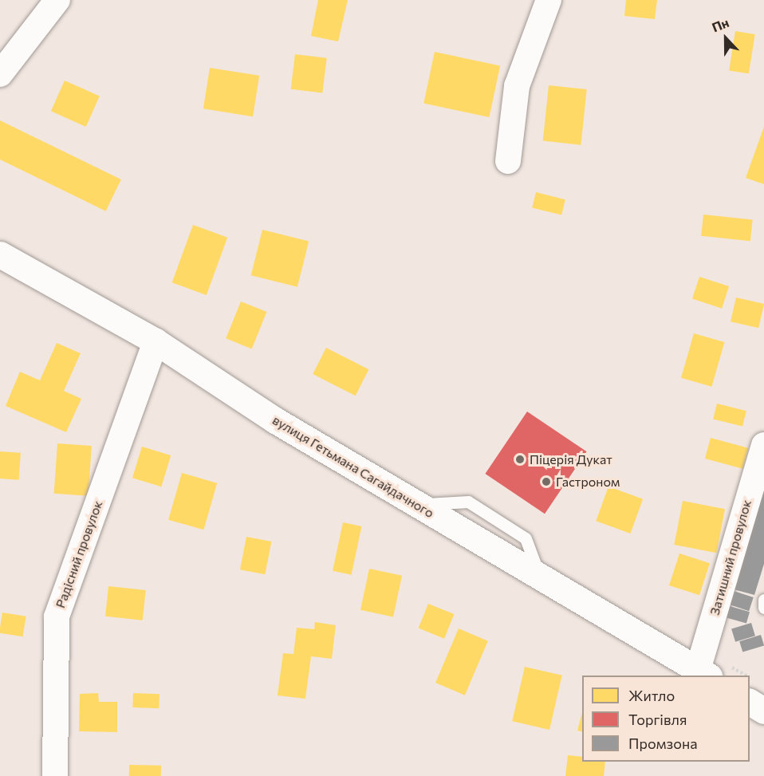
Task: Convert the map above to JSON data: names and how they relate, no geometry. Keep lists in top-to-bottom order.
{
  "streets": {
    "main road": ["вулиця Гетьмана Сагайдачного"],
    "street": ["Радісний провулок", "Затишний провулок"]
  },
  "crossings": [
    ["вулиця Гетьмана Сагайдачного", "Радісний провулок"],
    ["вулиця Гетьмана Сагайдачного", "Затишний провулок"]
  ],
  "places": ["Піцерія Дукат", "Гастроном"],
  "legend": ["Житло", "Торгівля", "Промзона"],
  "north": "top"
}
